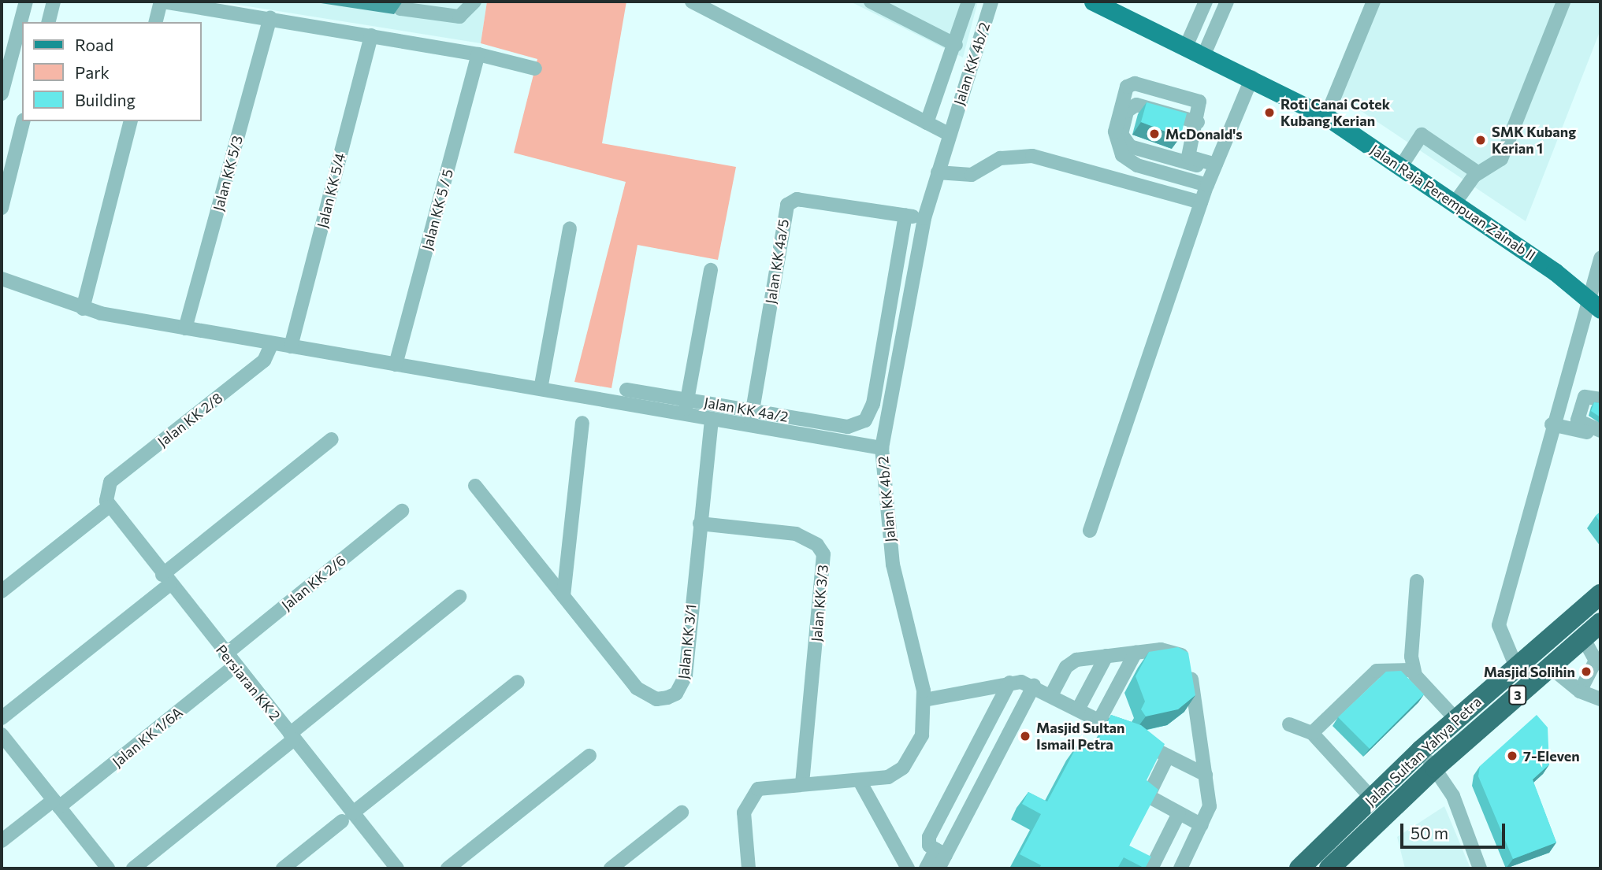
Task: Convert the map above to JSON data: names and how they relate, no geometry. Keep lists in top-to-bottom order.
{
  "streets": {
    "highway": ["3", "Jalan Sultan Yahya Petra"],
    "main road": ["Jalan Raja Perempuan Zainab II"],
    "street": [
      "Jalan KK 4b/2",
      "Jalan KK 5/3",
      "Jalan KK 5/4",
      "Jalan KK 5 / 5",
      "Jalan KK 4a/5",
      "Jalan KK 4a/2",
      "Jalan KK 2/8",
      "Jalan KK 2/6",
      "Jalan KK 3/3",
      "Jalan KK 3/1",
      "Persiaran KK 2",
      "Jalan KK 1/6A"
    ]
  },
  "crossings": [
    ["Jalan KK 4b/2", "Jalan KK 4a/5"],
    ["Jalan KK 4b/2", "Jalan KK 3/3"],
    ["Jalan KK 4a/5", "Jalan KK 4a/2"],
    ["Jalan KK 2/8", "Persiaran KK 2"],
    ["Jalan KK 2/6", "Persiaran KK 2"],
    ["Jalan KK 3/3", "Jalan KK 3/1"],
    ["Persiaran KK 2", "Jalan KK 1/6A"]
  ],
  "places": [
    "Roti Canai Cotek Kubang Kerian",
    "McDonald's",
    "SMK Kubang Kerian 1",
    "Masjid Solihin",
    "Masjid Sultan Ismail Petra",
    "7-Eleven"
  ],
  "legend": ["Road", "Park", "Building"],
  "scale_bar": "50 m"
}
